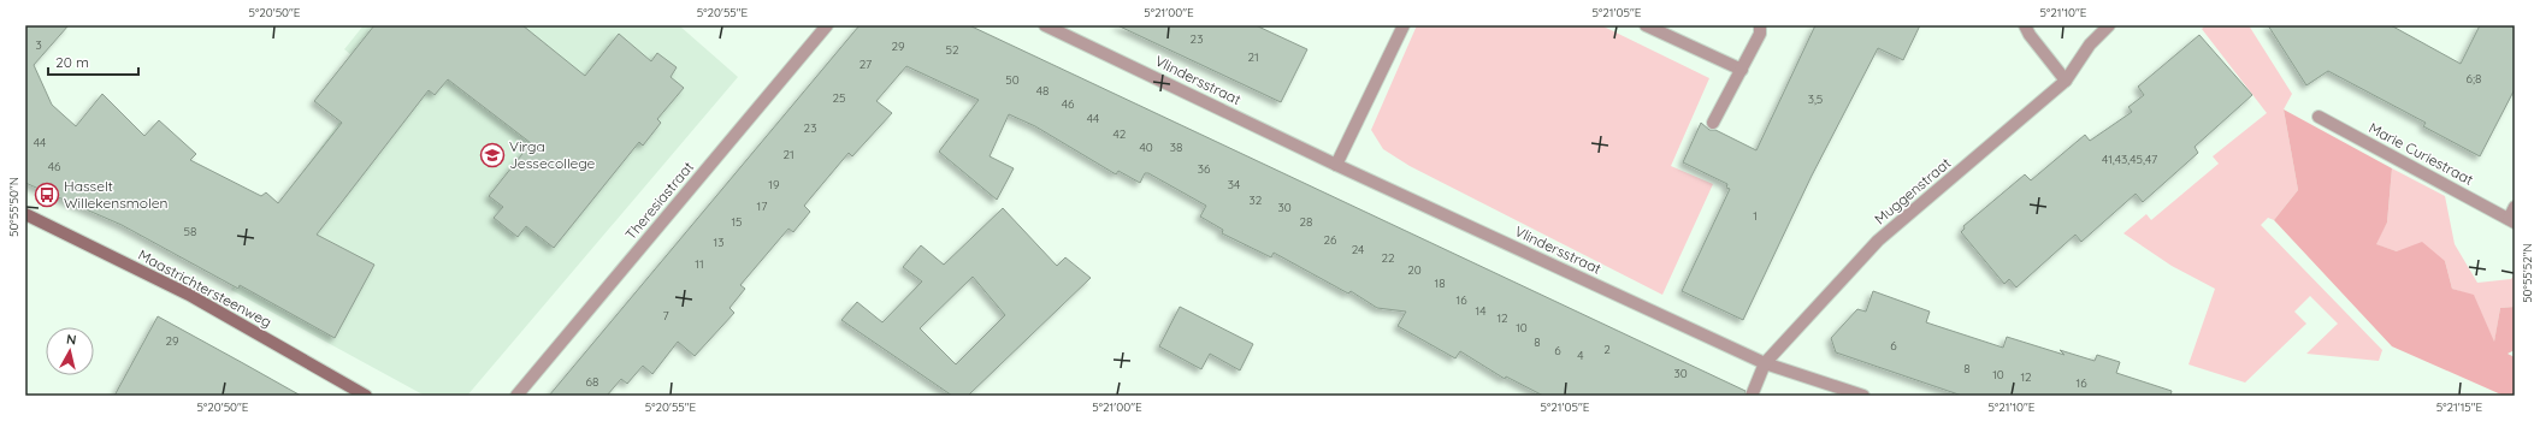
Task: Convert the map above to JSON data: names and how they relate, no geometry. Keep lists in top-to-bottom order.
{
  "streets": {
    "main road": ["Maastrichtersteenweg"],
    "street": [
      "Vlindersstraat",
      "Marie Curiestraat",
      "Muggenstraat",
      "Theresiastraat"
    ]
  },
  "crossings": [
    ["Vlindersstraat", "Muggenstraat"]
  ],
  "places": {
    "school or university": ["Virga Jessecollege"],
    "bus stop": ["Hasselt Willekensmolen"]
  },
  "house_numbers": [
    "23",
    "3",
    "29",
    "52",
    "21",
    "27",
    "6;8",
    "50",
    "48",
    "25",
    "3,5",
    "46",
    "44",
    "23",
    "42",
    "44",
    "40",
    "38",
    "21",
    "41,43,45,47",
    "46",
    "36",
    "19",
    "34",
    "32",
    "17",
    "30",
    "1",
    "15",
    "28",
    "58",
    "26",
    "13",
    "24",
    "22",
    "11",
    "20",
    "18",
    "16",
    "14",
    "7",
    "12",
    "10",
    "29",
    "8",
    "6",
    "2",
    "6",
    "4",
    "8",
    "30",
    "10",
    "12",
    "68",
    "16"
  ],
  "scale_bar": "20 m",
  "north": "top",
  "coordinates": [
    "5°20'50\"E",
    "5°20'55\"E",
    "5°21'00\"E",
    "5°21'05\"E",
    "5°21'10\"E",
    "50°55'50\"N",
    "50°55'52\"N",
    "5°21'15\"E"
  ]
}
